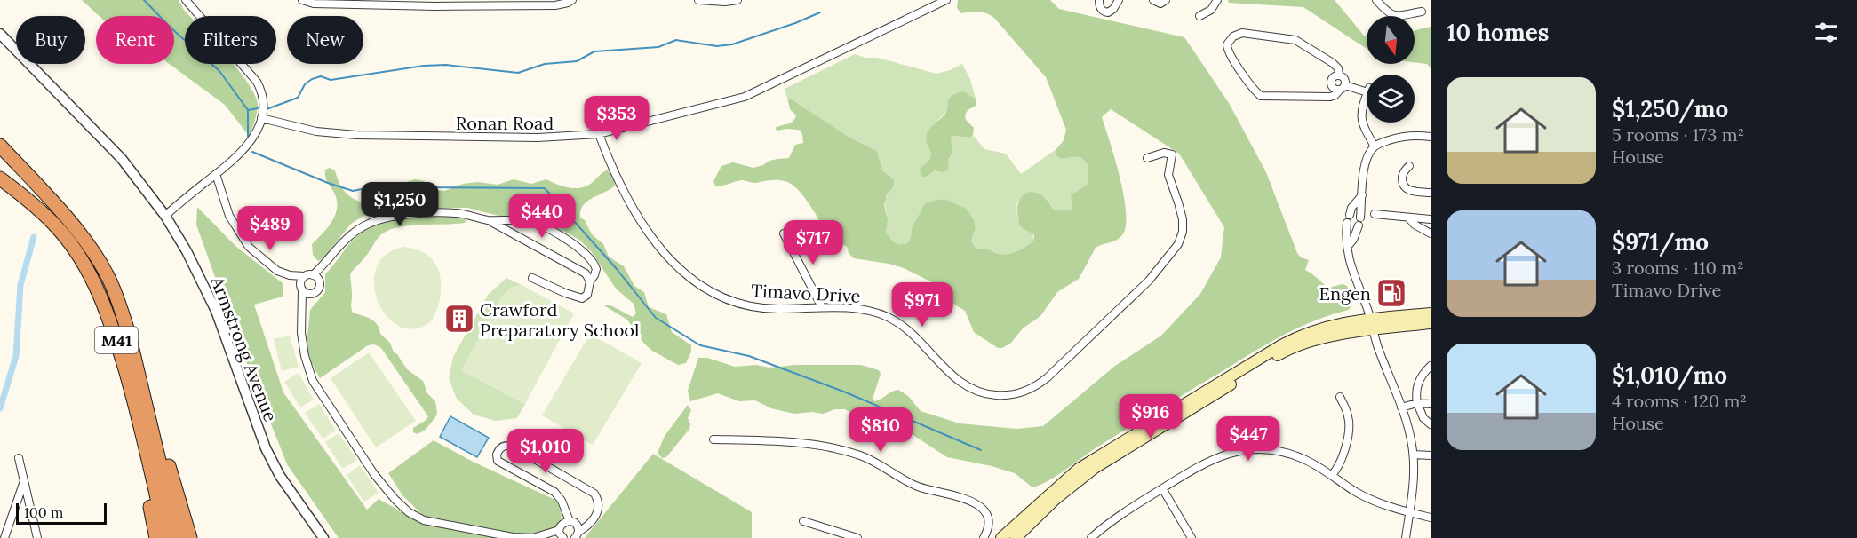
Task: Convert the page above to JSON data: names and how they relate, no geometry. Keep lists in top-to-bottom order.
{
  "streets": {
    "highway": ["M41"],
    "street": ["Ronan Road", "Timavo Drive", "Armstrong Avenue"]
  },
  "crossings": [
    ["Ronan Road", "Timavo Drive"]
  ],
  "places": {
    "fuel station": ["Engen"],
    "building": ["Crawford Preparatory School"]
  },
  "scale_bar": "100 m",
  "north": "bottom",
  "page": {
    "heading": "10 homes",
    "chip": [
      "Buy",
      "Rent",
      "Filters",
      "New"
    ],
    "list": [
      {
        "name": "$1,250/mo",
        "note": "5 rooms · 173 m² · House"
      },
      {
        "name": "$971/mo",
        "note": "3 rooms · 110 m² · Timavo Drive"
      },
      {
        "name": "$1,010/mo",
        "note": "4 rooms · 120 m² · House"
      }
    ],
    "price": [
      "$353",
      "$1,250",
      "$440",
      "$489",
      "$717",
      "$971",
      "$916",
      "$810",
      "$447",
      "$1,010"
    ],
    "scale": "100 m"
  }
}
